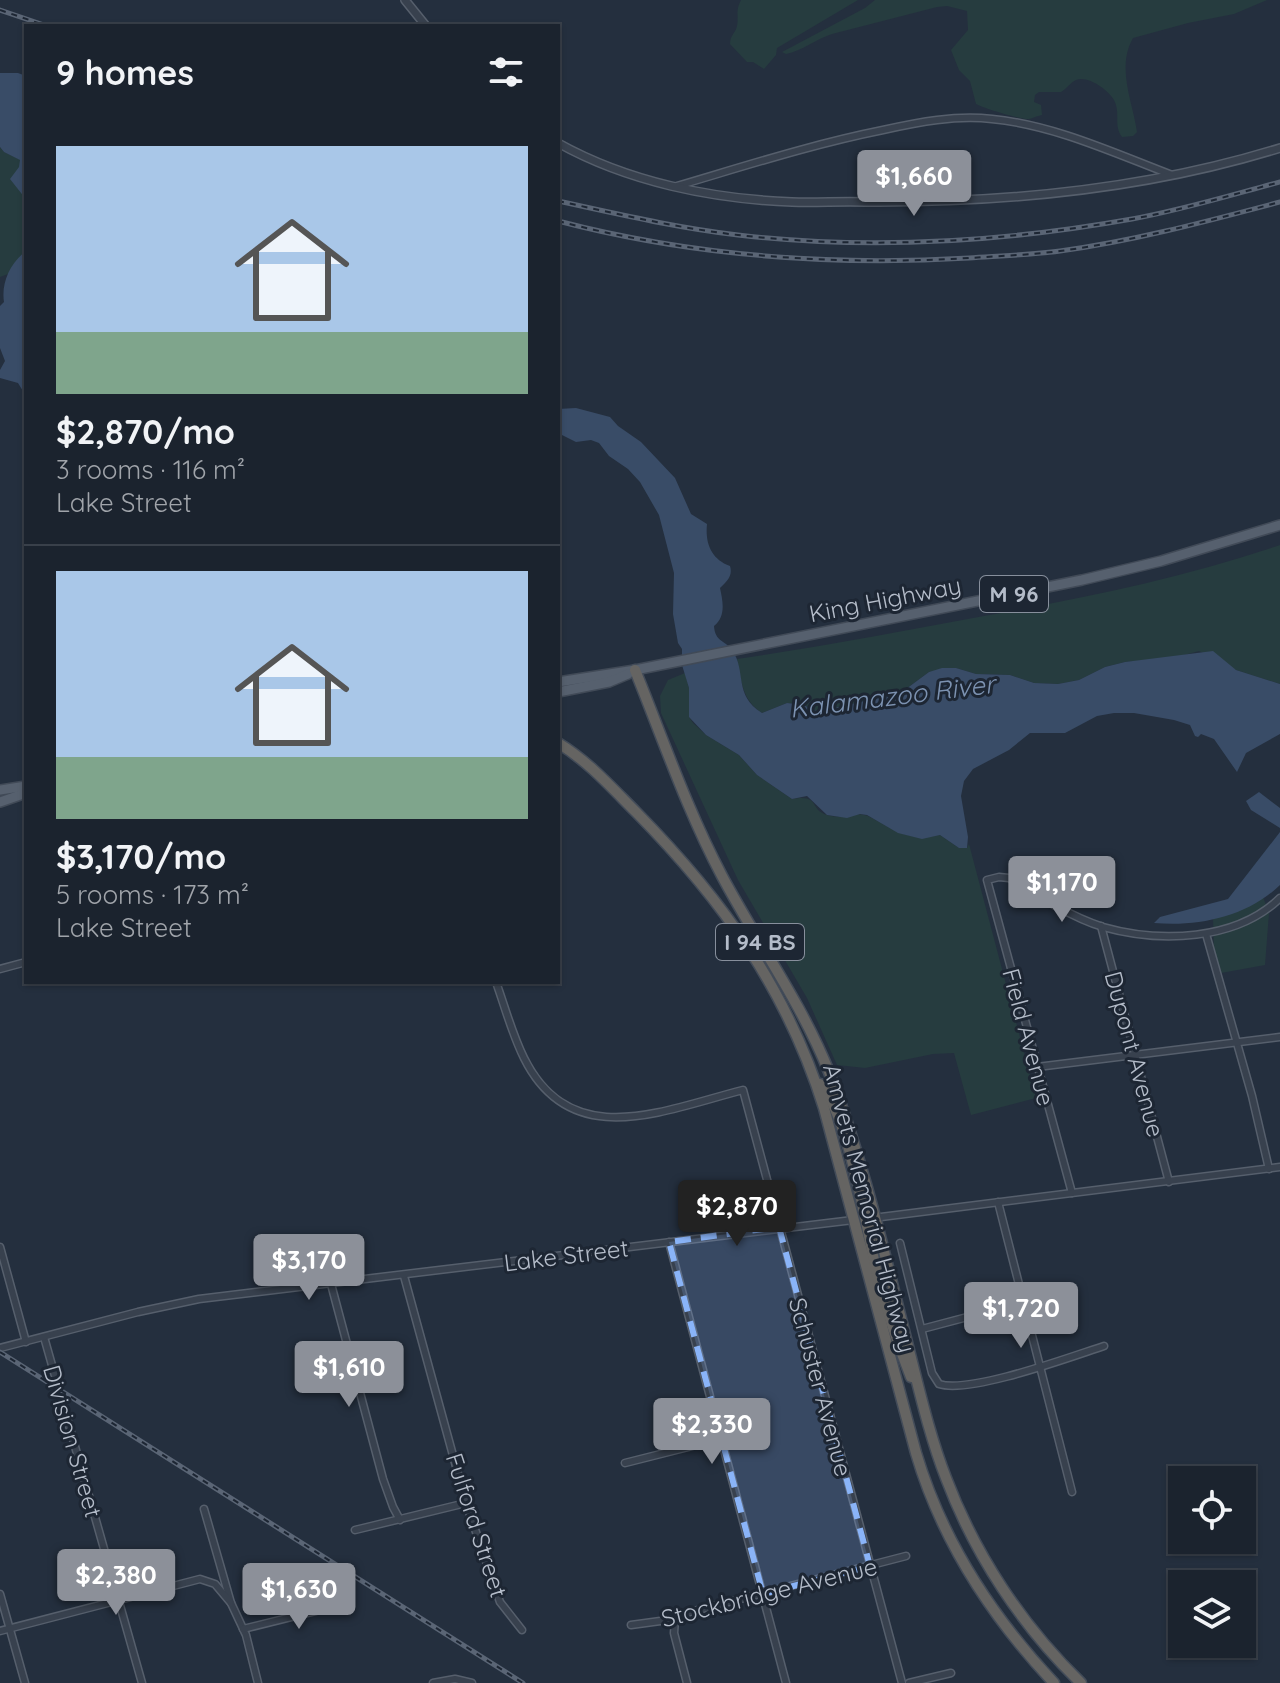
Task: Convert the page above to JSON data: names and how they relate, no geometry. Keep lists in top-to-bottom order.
{
  "streets": {
    "highway": ["I 94 BS", "Amvets Memorial Highway"],
    "main road": ["M 96", "King Highway"],
    "street": [
      "Field Avenue",
      "Dupont Avenue",
      "Lake Street",
      "Schuster Avenue",
      "Division Street",
      "Fulford Street",
      "Stockbridge Avenue"
    ]
  },
  "crossings": [
    ["King Highway", "Amvets Memorial Highway"],
    ["I 94 BS", "Amvets Memorial Highway"],
    ["Field Avenue", "Dupont Avenue"],
    ["Field Avenue", "Lake Street"],
    ["Dupont Avenue", "Lake Street"],
    ["Amvets Memorial Highway", "Lake Street"],
    ["Lake Street", "Schuster Avenue"],
    ["Lake Street", "Division Street"],
    ["Lake Street", "Fulford Street"],
    ["Schuster Avenue", "Stockbridge Avenue"]
  ],
  "water": ["Kalamazoo River"],
  "page": {
    "heading": "9 homes",
    "list": [
      {
        "name": "$2,870/mo",
        "note": "3 rooms · 116 m² · Lake Street"
      },
      {
        "name": "$3,170/mo",
        "note": "5 rooms · 173 m² · Lake Street"
      }
    ],
    "price": [
      "$1,660",
      "$1,170",
      "$2,870",
      "$3,170",
      "$1,720",
      "$1,610",
      "$2,330",
      "$2,380",
      "$1,630"
    ]
  }
}
